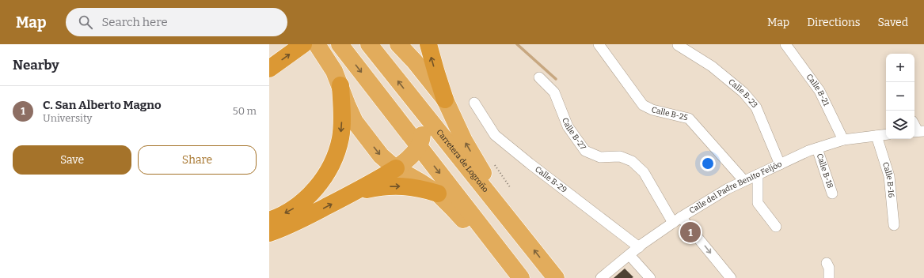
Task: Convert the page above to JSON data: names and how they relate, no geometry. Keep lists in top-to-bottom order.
{
  "streets": {
    "highway": ["Carretera de Logroño"],
    "street": [
      "Calle B-21",
      "Calle B-23",
      "Calle B-25",
      "Calle B-27",
      "Calle B-18",
      "Calle B-29",
      "Calle B-16",
      "Calle del Padre Benito Feijóo"
    ]
  },
  "crossings": [
    ["Calle B-21", "Calle del Padre Benito Feijóo"],
    ["Calle B-23", "Calle del Padre Benito Feijóo"],
    ["Calle B-25", "Calle del Padre Benito Feijóo"],
    ["Calle B-27", "Calle del Padre Benito Feijóo"],
    ["Calle B-18", "Calle del Padre Benito Feijóo"],
    ["Calle B-29", "Calle del Padre Benito Feijóo"],
    ["Calle B-16", "Calle del Padre Benito Feijóo"]
  ],
  "page": {
    "header": "Map",
    "search": "Search here",
    "nav": ["Map", "Directions", "Saved"],
    "heading": "Nearby",
    "map_buttons": ["+", "−"],
    "list": [
      {
        "mark": "1",
        "name": "C. San Alberto Magno",
        "note": "University",
        "value": "50 m"
      }
    ],
    "buttons": ["Save", "Share"],
    "pins": "1"
  }
}
